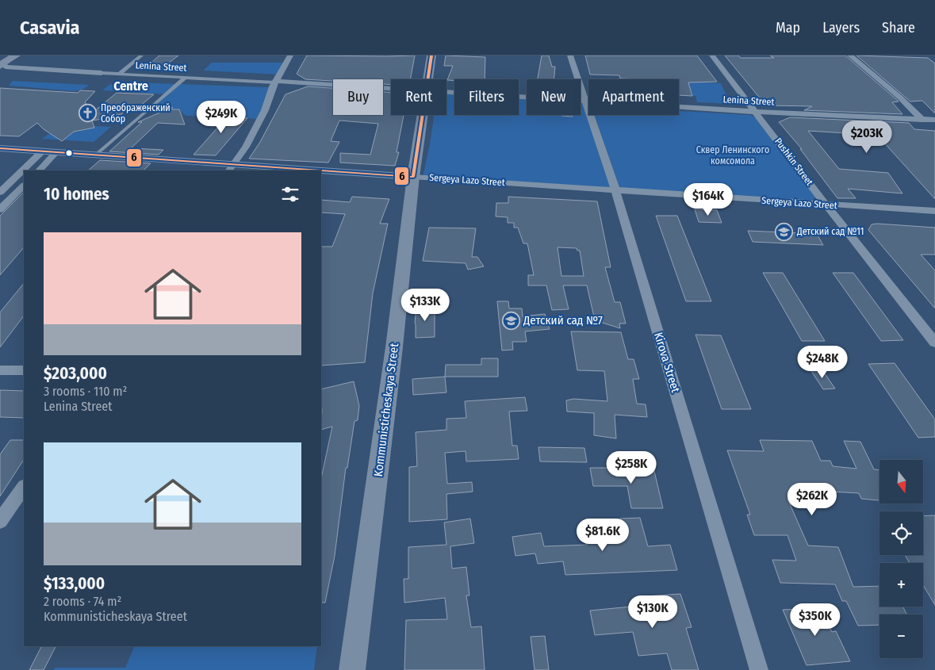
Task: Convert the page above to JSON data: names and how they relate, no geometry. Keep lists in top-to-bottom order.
{
  "streets": {
    "main road": ["Kommunisticheskaya Street"],
    "street": [
      "Lenina Street",
      "Pushkin Street",
      "Sergeya Lazo Street",
      "Kirova Street"
    ]
  },
  "crossings": [
    ["Lenina Street", "Pushkin Street"],
    ["Lenina Street", "Kirova Street"],
    ["Pushkin Street", "Sergeya Lazo Street"],
    ["Sergeya Lazo Street", "Kirova Street"],
    ["Sergeya Lazo Street", "Kommunisticheskaya Street"]
  ],
  "districts": ["Centre"],
  "parks": ["Сквер Ленинского комсомола"],
  "places": {
    "church": ["Преображенский Собор"],
    "school or university": ["Детский сад №11", "Детский сад №7"]
  },
  "lines": ["transit line 6"],
  "north": "bottom",
  "page": {
    "header": "Casavia",
    "nav": ["Map", "Layers", "Share"],
    "chip": [
      "Buy",
      "Rent",
      "Filters",
      "New",
      "Apartment"
    ],
    "price": [
      "$249K",
      "$203K",
      "$164K",
      "$133K",
      "$248K",
      "$258K",
      "$262K",
      "$81.6K",
      "$130K",
      "$350K"
    ],
    "heading": "10 homes",
    "list": [
      {
        "name": "$203,000",
        "note": "3 rooms · 110 m² · Lenina Street"
      },
      {
        "name": "$133,000",
        "note": "2 rooms · 74 m² · Kommunisticheskaya Street"
      }
    ],
    "map_buttons": ["+", "−"]
  }
}
